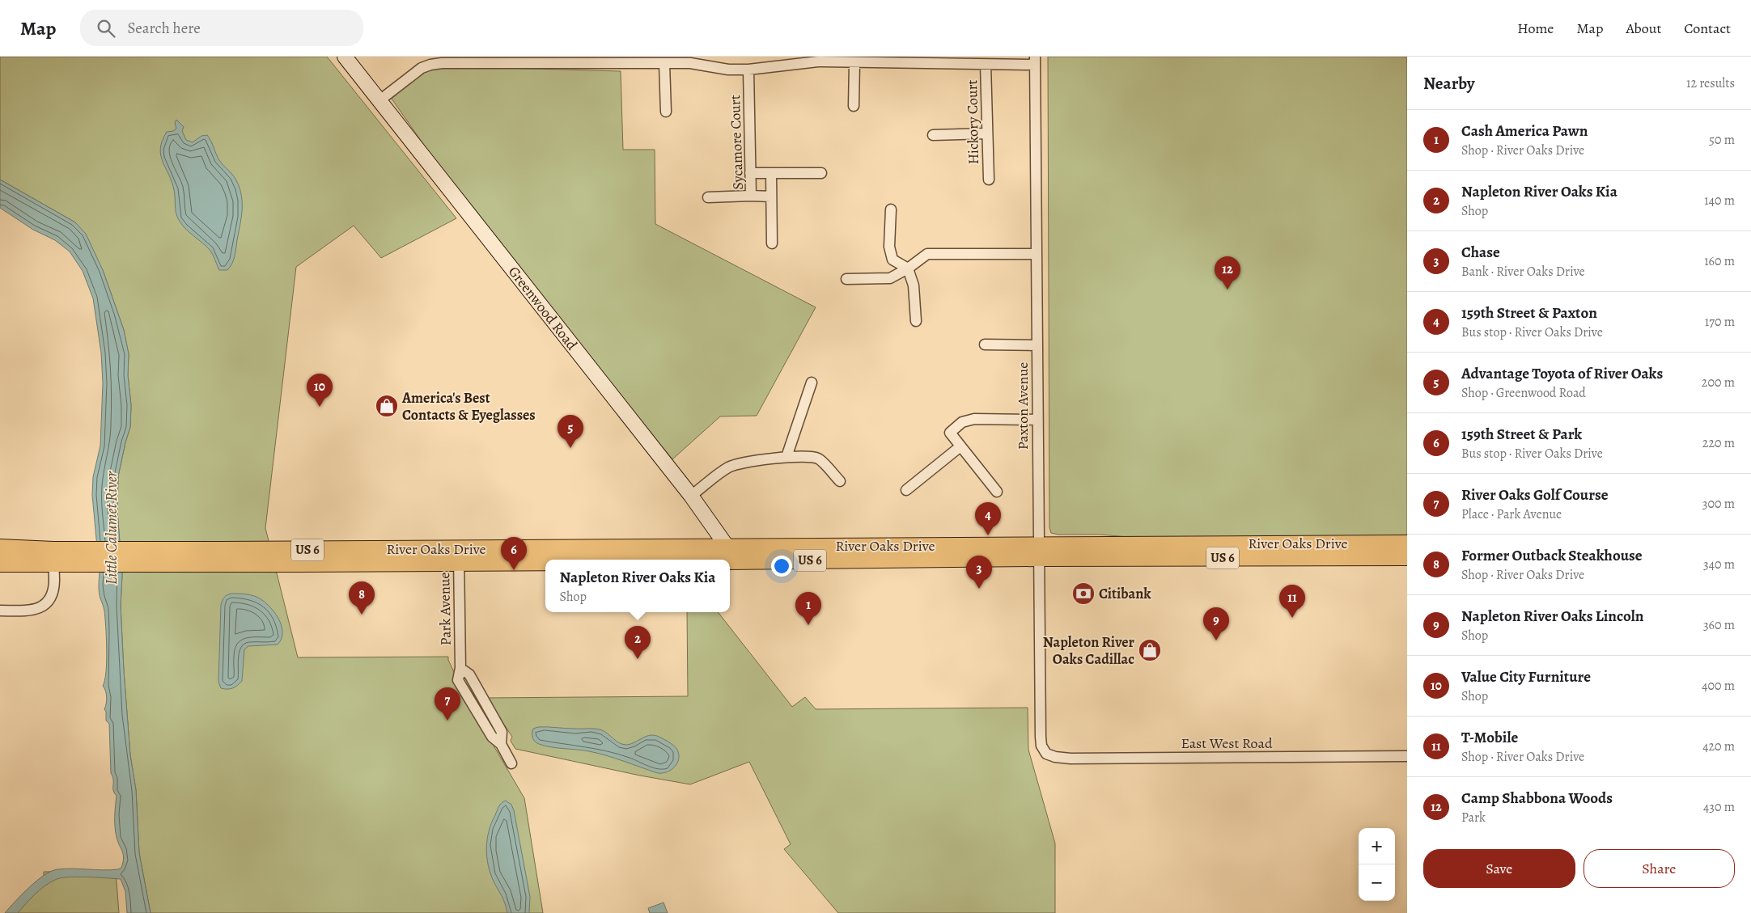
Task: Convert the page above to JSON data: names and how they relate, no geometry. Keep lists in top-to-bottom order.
{
  "streets": {
    "main road": ["River Oaks Drive", "US 6"],
    "street": [
      "Hickory Court",
      "Sycamore Court",
      "Greenwood Road",
      "Paxton Avenue",
      "Park Avenue",
      "East West Road"
    ]
  },
  "crossings": [
    ["Greenwood Road", "River Oaks Drive"],
    ["Paxton Avenue", "River Oaks Drive"],
    ["Paxton Avenue", "East West Road"],
    ["River Oaks Drive", "Park Avenue"]
  ],
  "water": ["Little Calumet River"],
  "places": {
    "shop": ["America's Best Contacts & Eyeglasses", "Napleton River Oaks Cadillac"],
    "bank": ["Citibank"]
  },
  "page": {
    "header": "Map",
    "search": "Search here",
    "nav": [
      "Home",
      "Map",
      "About",
      "Contact"
    ],
    "heading": ["Nearby", "12 results"],
    "list": [
      {
        "mark": "1",
        "name": "Cash America Pawn",
        "note": "Shop · River Oaks Drive",
        "value": "50 m"
      },
      {
        "mark": "2",
        "name": "Napleton River Oaks Kia",
        "note": "Shop",
        "value": "140 m"
      },
      {
        "mark": "3",
        "name": "Chase",
        "note": "Bank · River Oaks Drive",
        "value": "160 m"
      },
      {
        "mark": "4",
        "name": "159th Street & Paxton",
        "note": "Bus stop · River Oaks Drive",
        "value": "170 m"
      },
      {
        "mark": "5",
        "name": "Advantage Toyota of River Oaks",
        "note": "Shop · Greenwood Road",
        "value": "200 m"
      },
      {
        "mark": "6",
        "name": "159th Street & Park",
        "note": "Bus stop · River Oaks Drive",
        "value": "220 m"
      },
      {
        "mark": "7",
        "name": "River Oaks Golf Course",
        "note": "Place · Park Avenue",
        "value": "300 m"
      },
      {
        "mark": "8",
        "name": "Former Outback Steakhouse",
        "note": "Shop · River Oaks Drive",
        "value": "340 m"
      },
      {
        "mark": "9",
        "name": "Napleton River Oaks Lincoln",
        "note": "Shop",
        "value": "360 m"
      },
      {
        "mark": "10",
        "name": "Value City Furniture",
        "note": "Shop",
        "value": "400 m"
      },
      {
        "mark": "11",
        "name": "T-Mobile",
        "note": "Shop · River Oaks Drive",
        "value": "420 m"
      },
      {
        "mark": "12",
        "name": "Camp Shabbona Woods",
        "note": "Park",
        "value": "430 m"
      }
    ],
    "pins": [
      "12",
      "10",
      "5",
      "4",
      "6",
      "3",
      "8",
      "11",
      "1",
      "9",
      "2",
      "7"
    ],
    "popup": ["Napleton River Oaks Kia", "Shop"],
    "map_buttons": ["+", "−"],
    "buttons": ["Save", "Share"]
  }
}
